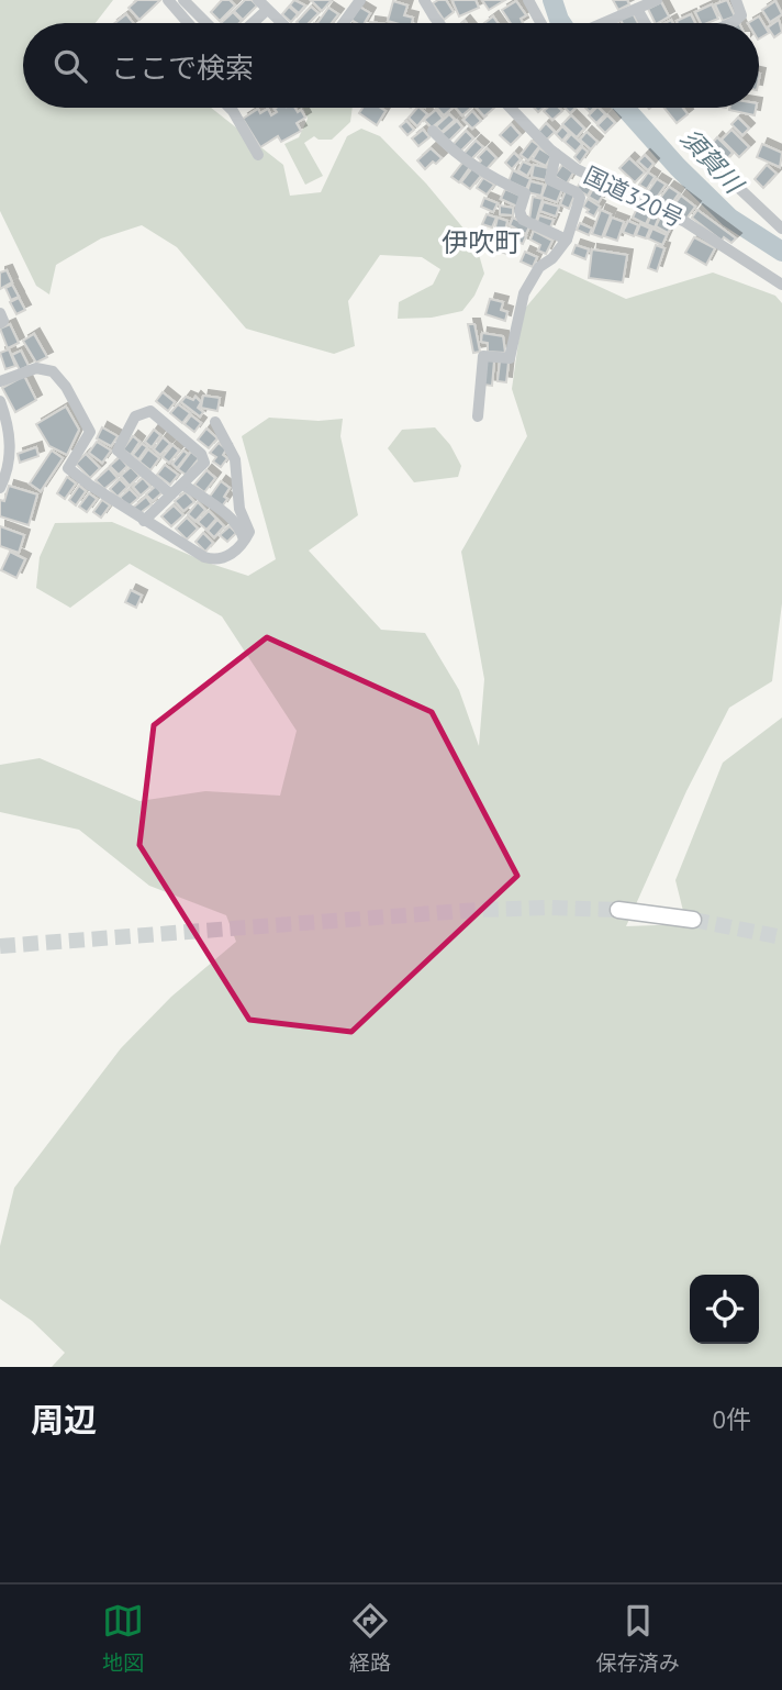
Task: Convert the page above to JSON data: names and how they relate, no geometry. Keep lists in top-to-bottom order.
{
  "streets": {
    "street": ["国道320号"]
  },
  "districts": ["伊吹町"],
  "water": ["須賀川"],
  "page": {
    "search": "ここで検索",
    "heading": ["周辺", "0件"],
    "nav": ["地図", "経路", "保存済み"]
  }
}
